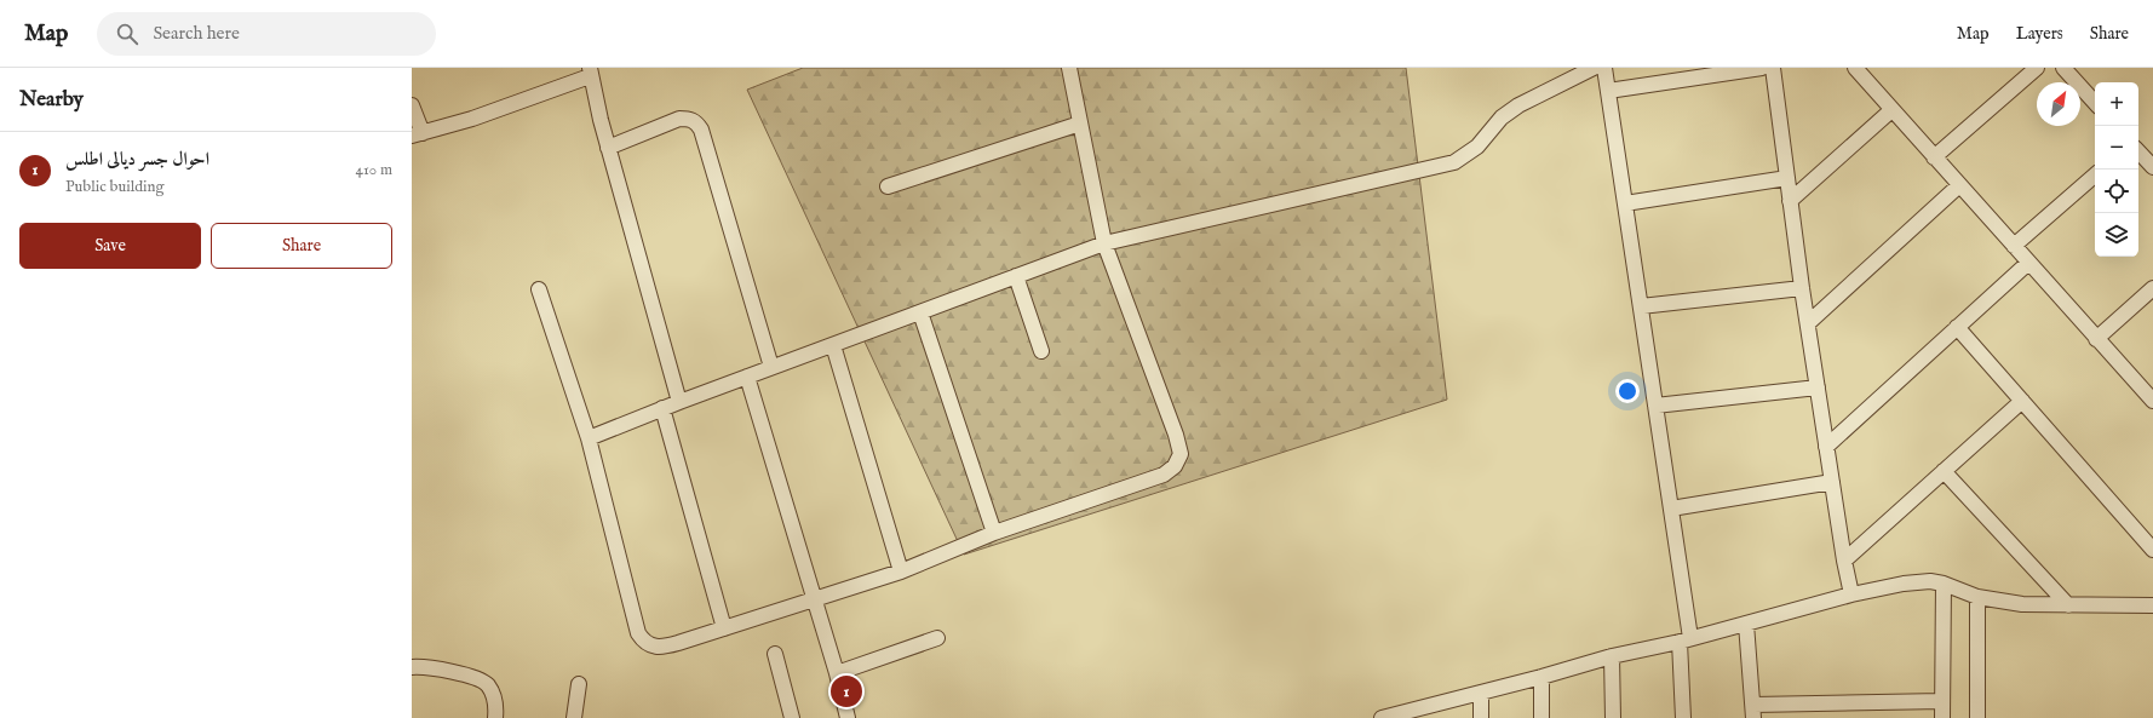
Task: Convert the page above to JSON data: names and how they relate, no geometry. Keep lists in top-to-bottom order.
{
  "north": "top right",
  "page": {
    "header": "Map",
    "search": "Search here",
    "nav": ["Map", "Layers", "Share"],
    "heading": "Nearby",
    "map_buttons": ["+", "−"],
    "list": [
      {
        "mark": "1",
        "name": "احوال جسر ديالى اطلس",
        "note": "Public building",
        "value": "410 m"
      }
    ],
    "buttons": ["Save", "Share"],
    "pins": "1"
  }
}
